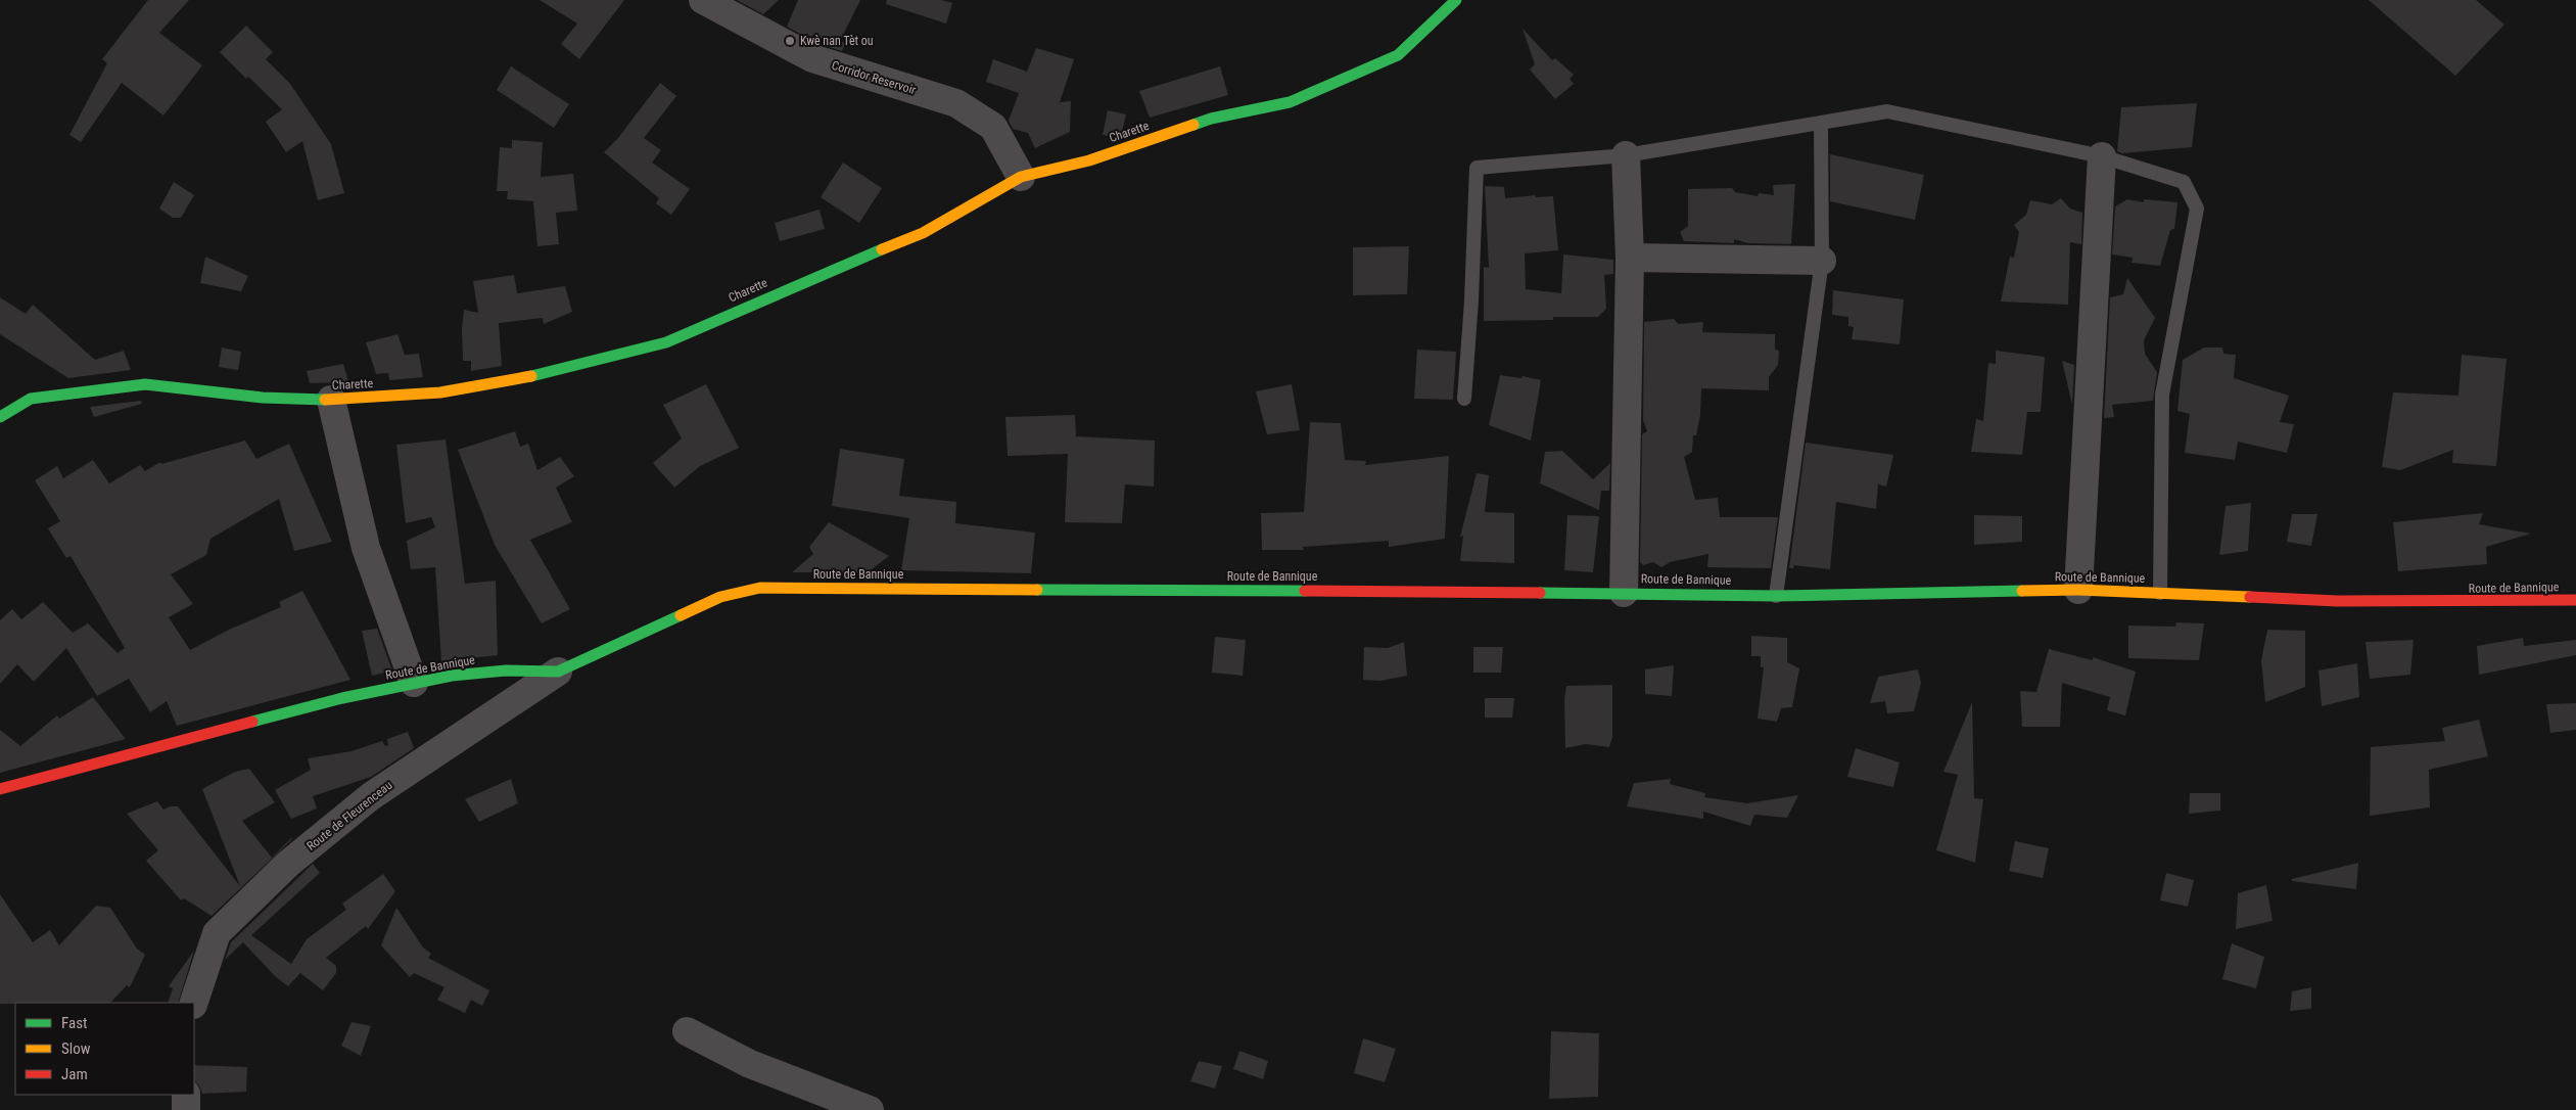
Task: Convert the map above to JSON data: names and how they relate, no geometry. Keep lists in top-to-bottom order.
{
  "streets": {
    "street": [
      "Corridor Reservoir",
      "Charette",
      "Route de Bannique",
      "Route de Fleurenceau"
    ]
  },
  "crossings": [
    ["Corridor Reservoir", "Charette"],
    ["Route de Bannique", "Route de Fleurenceau"]
  ],
  "places": ["Kwè nan Tèt ou"],
  "legend": ["Fast", "Slow", "Jam"]
}
